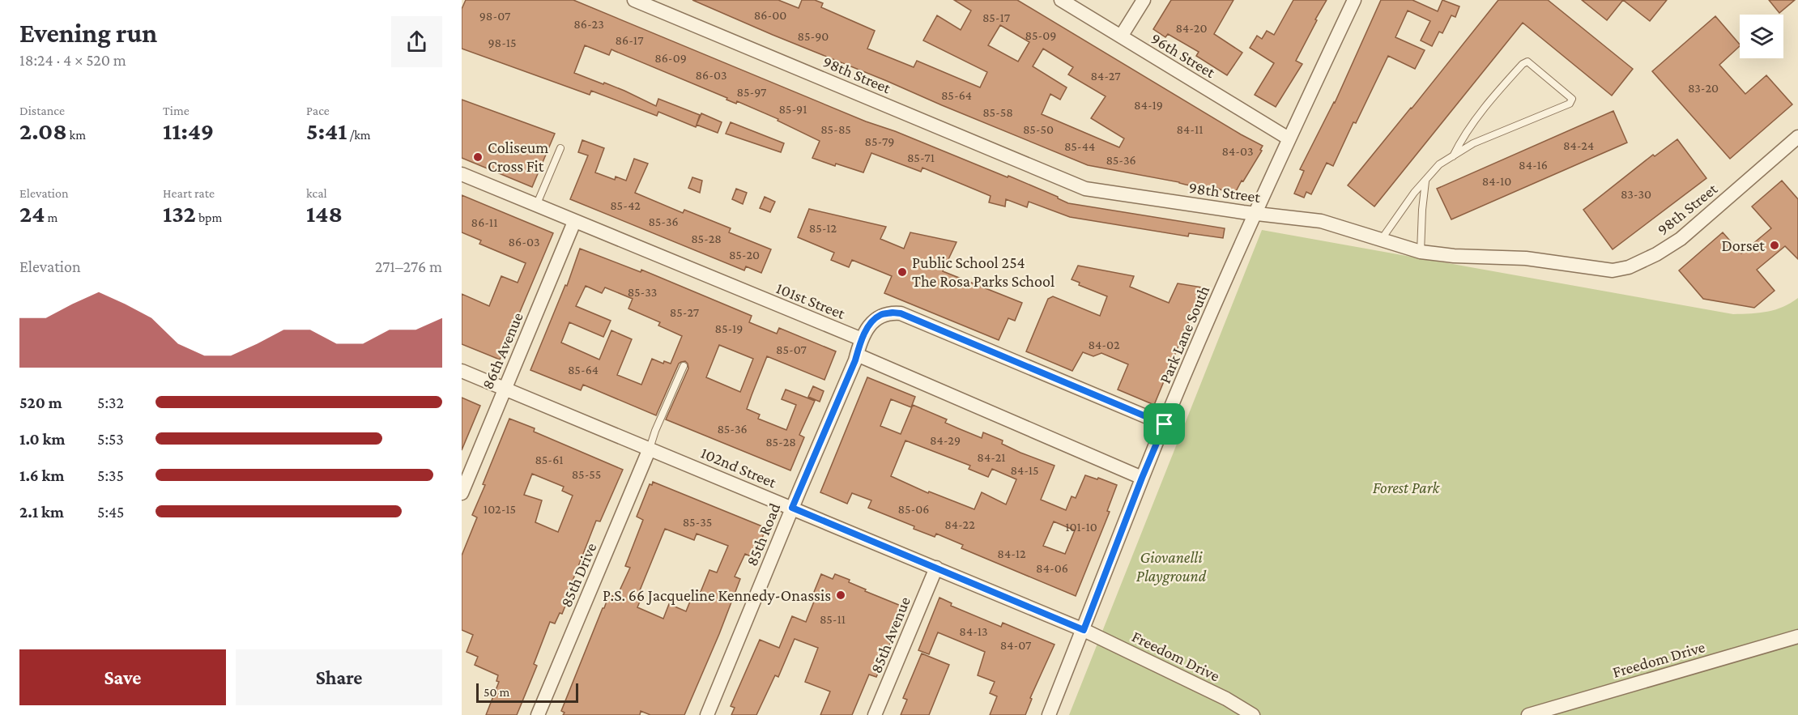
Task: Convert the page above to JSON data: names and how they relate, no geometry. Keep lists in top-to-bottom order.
{
  "streets": {
    "street": [
      "96th Street",
      "98th Street",
      "101st Street",
      "Park Lane South",
      "86th Avenue",
      "102nd Street",
      "85th Road",
      "85th Drive",
      "85th Avenue",
      "Freedom Drive"
    ]
  },
  "crossings": [
    ["96th Street", "Park Lane South"],
    ["98th Street", "Park Lane South"],
    ["101st Street", "86th Avenue"],
    ["101st Street", "85th Road"],
    ["Park Lane South", "102nd Street"],
    ["Park Lane South", "Freedom Drive"],
    ["86th Avenue", "102nd Street"],
    ["102nd Street", "85th Road"],
    ["102nd Street", "85th Drive"],
    ["102nd Street", "85th Avenue"],
    ["102nd Street", "Freedom Drive"]
  ],
  "parks": ["Forest Park", "Giovanelli Playground"],
  "places": [
    "Coliseum Cross Fit",
    "Dorset",
    "Public School 254 The Rosa Parks School",
    "P.S. 66 Jacqueline Kennedy-Onassis"
  ],
  "house_numbers": [
    "86-00",
    "98-07",
    "85-17",
    "86-23",
    "84-20",
    "85-09",
    "85-90",
    "86-17",
    "98-15",
    "86-09",
    "86-03",
    "84-27",
    "83-20",
    "85-97",
    "85-64",
    "84-19",
    "85-91",
    "85-58",
    "85-85",
    "85-50",
    "84-11",
    "85-79",
    "84-24",
    "85-44",
    "84-03",
    "85-71",
    "85-36",
    "84-16",
    "84-10",
    "83-30",
    "85-42",
    "85-36",
    "86-11",
    "85-12",
    "85-28",
    "86-03",
    "85-20",
    "85-33",
    "85-27",
    "85-19",
    "84-02",
    "85-07",
    "85-64",
    "85-36",
    "84-29",
    "85-28",
    "84-21",
    "85-61",
    "84-15",
    "85-55",
    "102-15",
    "85-06",
    "85-35",
    "84-22",
    "101-10",
    "84-12",
    "84-06",
    "85-11",
    "84-13",
    "84-07"
  ],
  "scale_bar": "50 m",
  "page": {
    "heading": ["Evening run", "18:24 · 4 × 520 m"],
    "stats": [
      ["Distance", "2.08 km"],
      ["Time", "11:49"],
      ["Pace", "5:41 /km"],
      ["Elevation", "24 m"],
      ["Heart rate", "132 bpm"],
      ["kcal", "148"]
    ],
    "chart": ["Elevation", "271–276 m"],
    "list": [
      {
        "name": "520 m",
        "note": "5:32"
      },
      {
        "name": "1.0 km",
        "note": "5:53"
      },
      {
        "name": "1.6 km",
        "note": "5:35"
      },
      {
        "name": "2.1 km",
        "note": "5:45"
      }
    ],
    "buttons": ["Save", "Share"],
    "scale": "50 m"
  }
}
